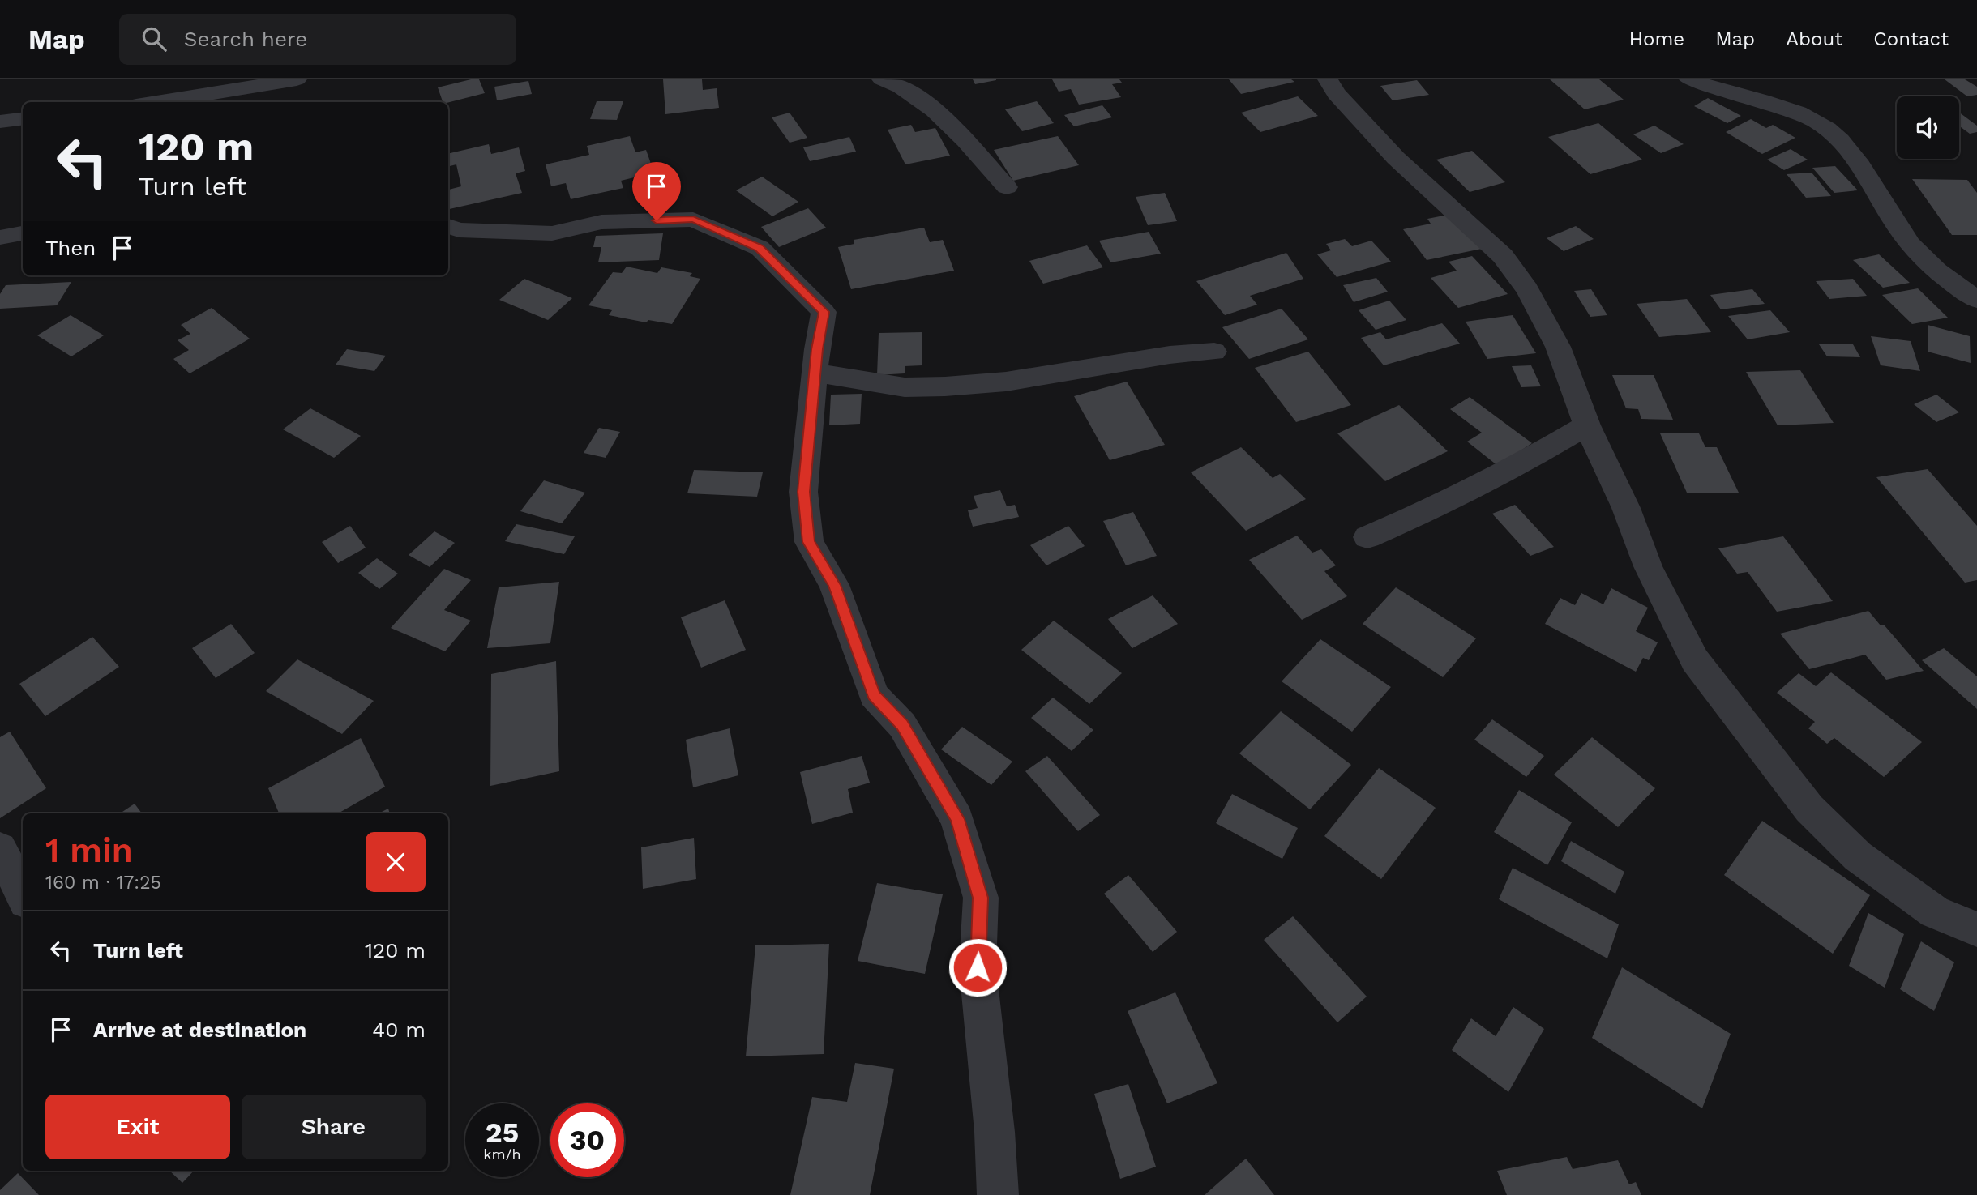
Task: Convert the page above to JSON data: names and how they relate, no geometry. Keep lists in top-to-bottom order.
{
  "page": {
    "header": "Map",
    "search": "Search here",
    "nav": [
      "Home",
      "Map",
      "About",
      "Contact"
    ],
    "turn": ["120 m", "Turn left"],
    "then": "Then",
    "heading": ["1 min", "160 m · 17:25"],
    "list": [
      {
        "name": "Turn left",
        "value": "120 m"
      },
      {
        "name": "Arrive at destination",
        "value": "40 m"
      }
    ],
    "buttons": ["Exit", "Share"],
    "speed": "25 km/h",
    "limit": "30"
  }
}
